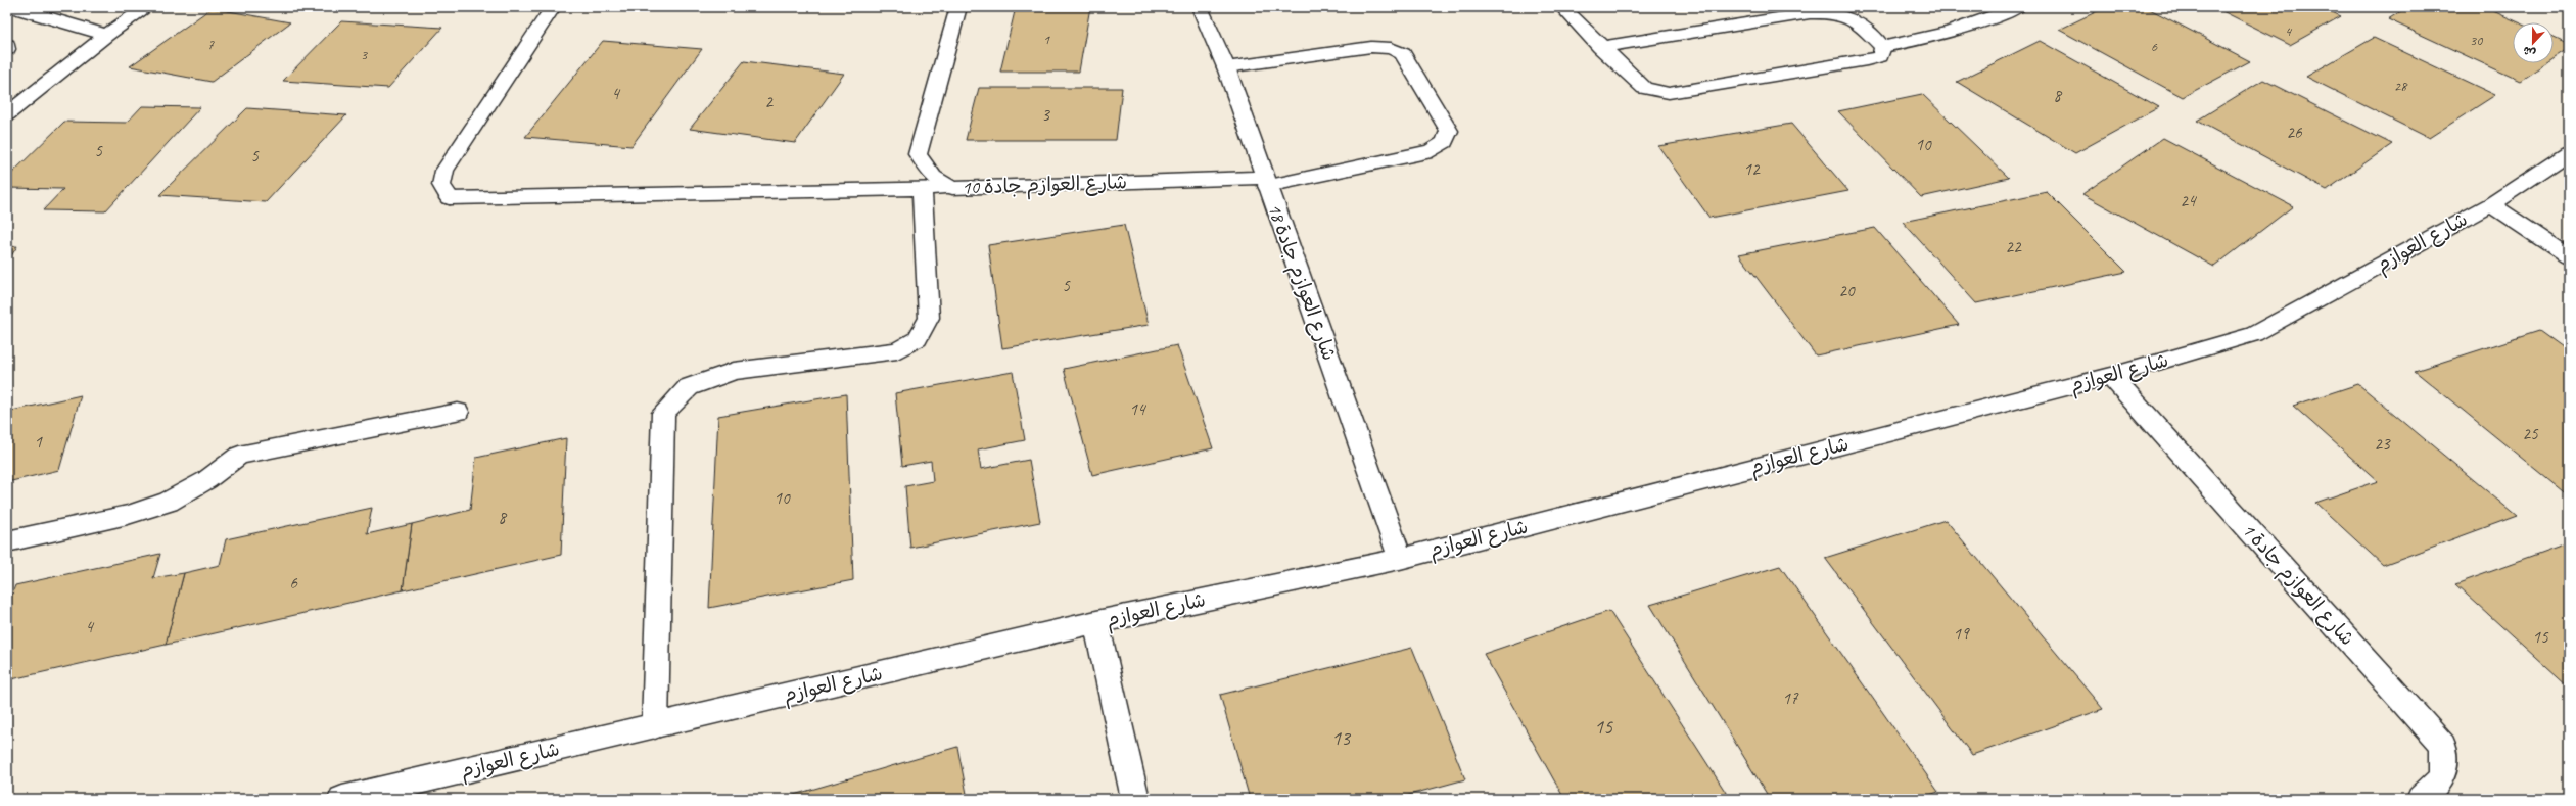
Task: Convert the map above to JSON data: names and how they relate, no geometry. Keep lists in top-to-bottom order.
{
  "streets": {
    "street": [
      "شارع العوازم جادة 10",
      "شارع العوازم",
      "شارع العوازم جادة 18",
      "شارع العوازم جادة 1"
    ]
  },
  "crossings": [
    ["شارع العوازم جادة 10", "شارع العوازم جادة 18"],
    ["شارع العوازم", "شارع العوازم جادة 18"],
    ["شارع العوازم", "شارع العوازم جادة 1"]
  ],
  "house_numbers": [
    "4",
    "1",
    "30",
    "7",
    "6",
    "3",
    "28",
    "4",
    "8",
    "2",
    "3",
    "26",
    "10",
    "5",
    "5",
    "12",
    "24",
    "22",
    "5",
    "20",
    "14",
    "25",
    "1",
    "23",
    "10",
    "8",
    "6",
    "4",
    "19",
    "15",
    "17",
    "15",
    "13"
  ],
  "north": "bottom"
}
